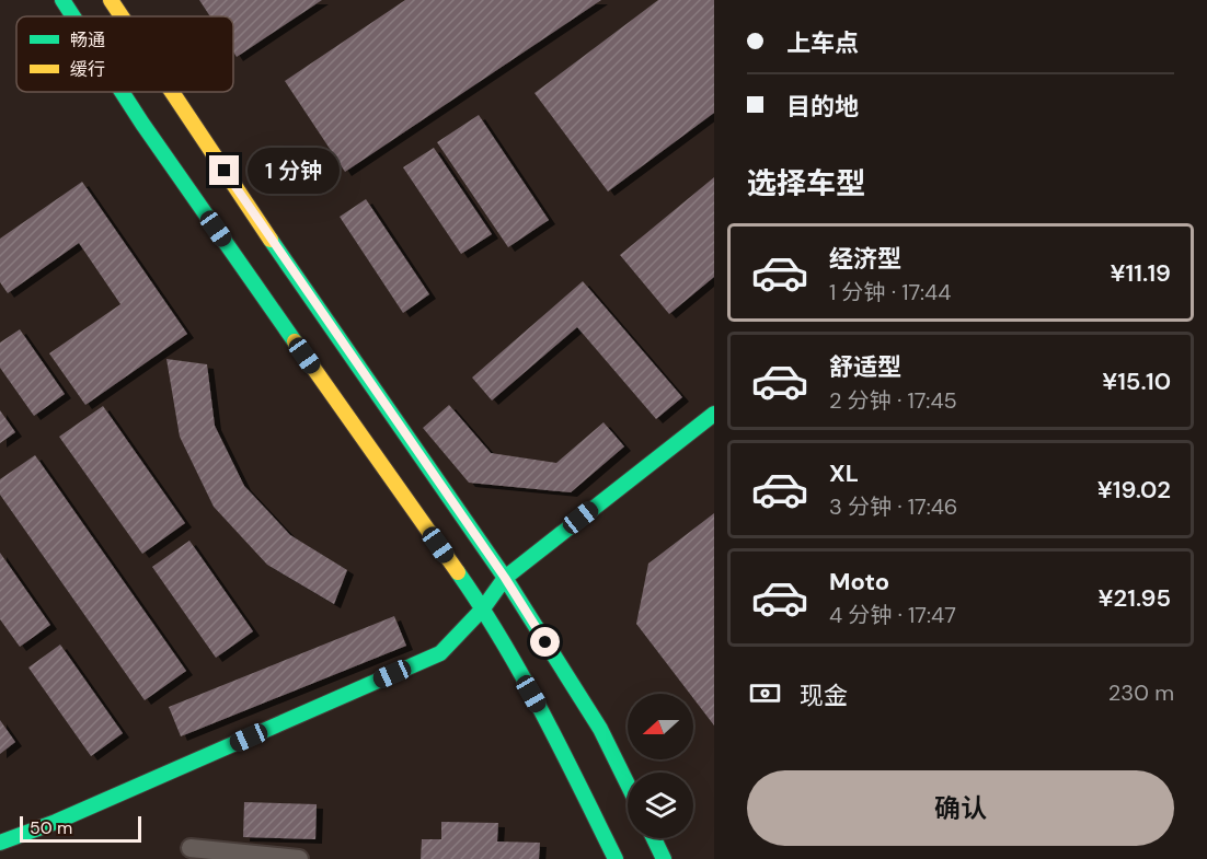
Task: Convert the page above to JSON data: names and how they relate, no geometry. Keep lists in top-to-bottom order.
{
  "legend": ["畅通", "缓行"],
  "scale_bar": "50 m",
  "north": "left",
  "page": {
    "banner": ["上车点", "目的地"],
    "heading": "选择车型",
    "bubble": "1 分钟",
    "list": [
      {
        "name": "经济型",
        "note": "1 分钟 · 17:44",
        "value": "¥11.19"
      },
      {
        "name": "舒适型",
        "note": "2 分钟 · 17:45",
        "value": "¥15.10"
      },
      {
        "name": "XL",
        "note": "3 分钟 · 17:46",
        "value": "¥19.02"
      },
      {
        "name": "Moto",
        "note": "4 分钟 · 17:47",
        "value": "¥21.95"
      }
    ],
    "pay": ["现金", "230 m"],
    "buttons": "确认",
    "scale": "50 m"
  }
}
